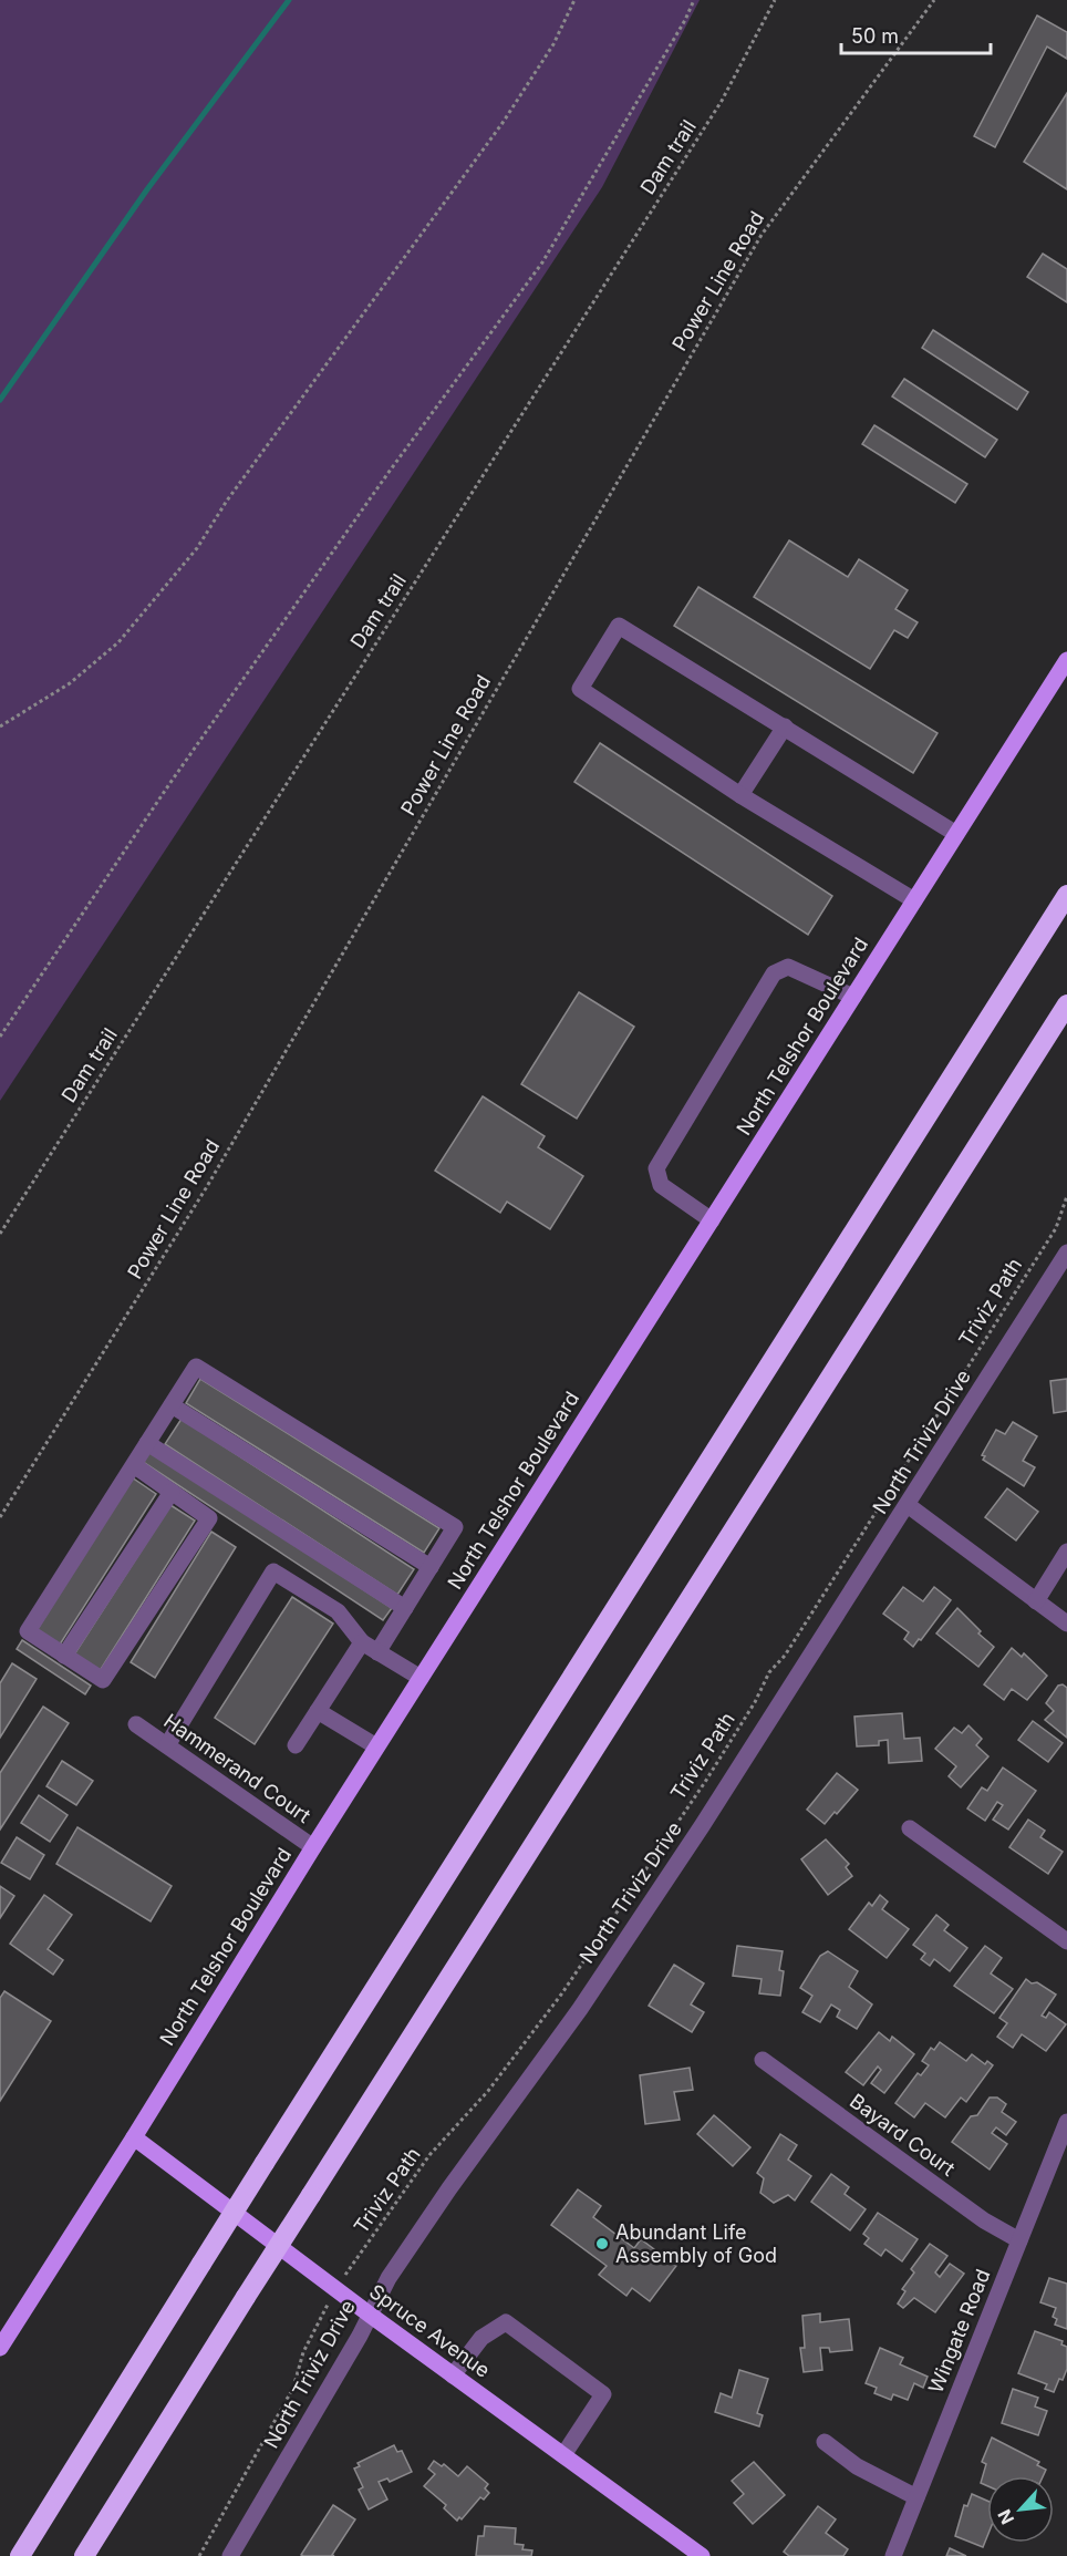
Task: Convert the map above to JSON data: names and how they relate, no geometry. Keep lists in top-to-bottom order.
{
  "streets": {
    "main road": ["North Telshor Boulevard", "Spruce Avenue"],
    "street": [
      "North Triviz Drive",
      "Hammerand Court",
      "Bayard Court",
      "Wingate Road"
    ],
    "path": ["Dam trail", "Power Line Road", "Triviz Path"]
  },
  "crossings": [
    ["North Telshor Boulevard", "Hammerand Court"],
    ["North Telshor Boulevard", "Spruce Avenue"],
    ["North Triviz Drive", "Spruce Avenue"],
    ["Bayard Court", "Wingate Road"]
  ],
  "places": ["Abundant Life Assembly of God"],
  "scale_bar": "50 m",
  "north": "bottom left"
}
